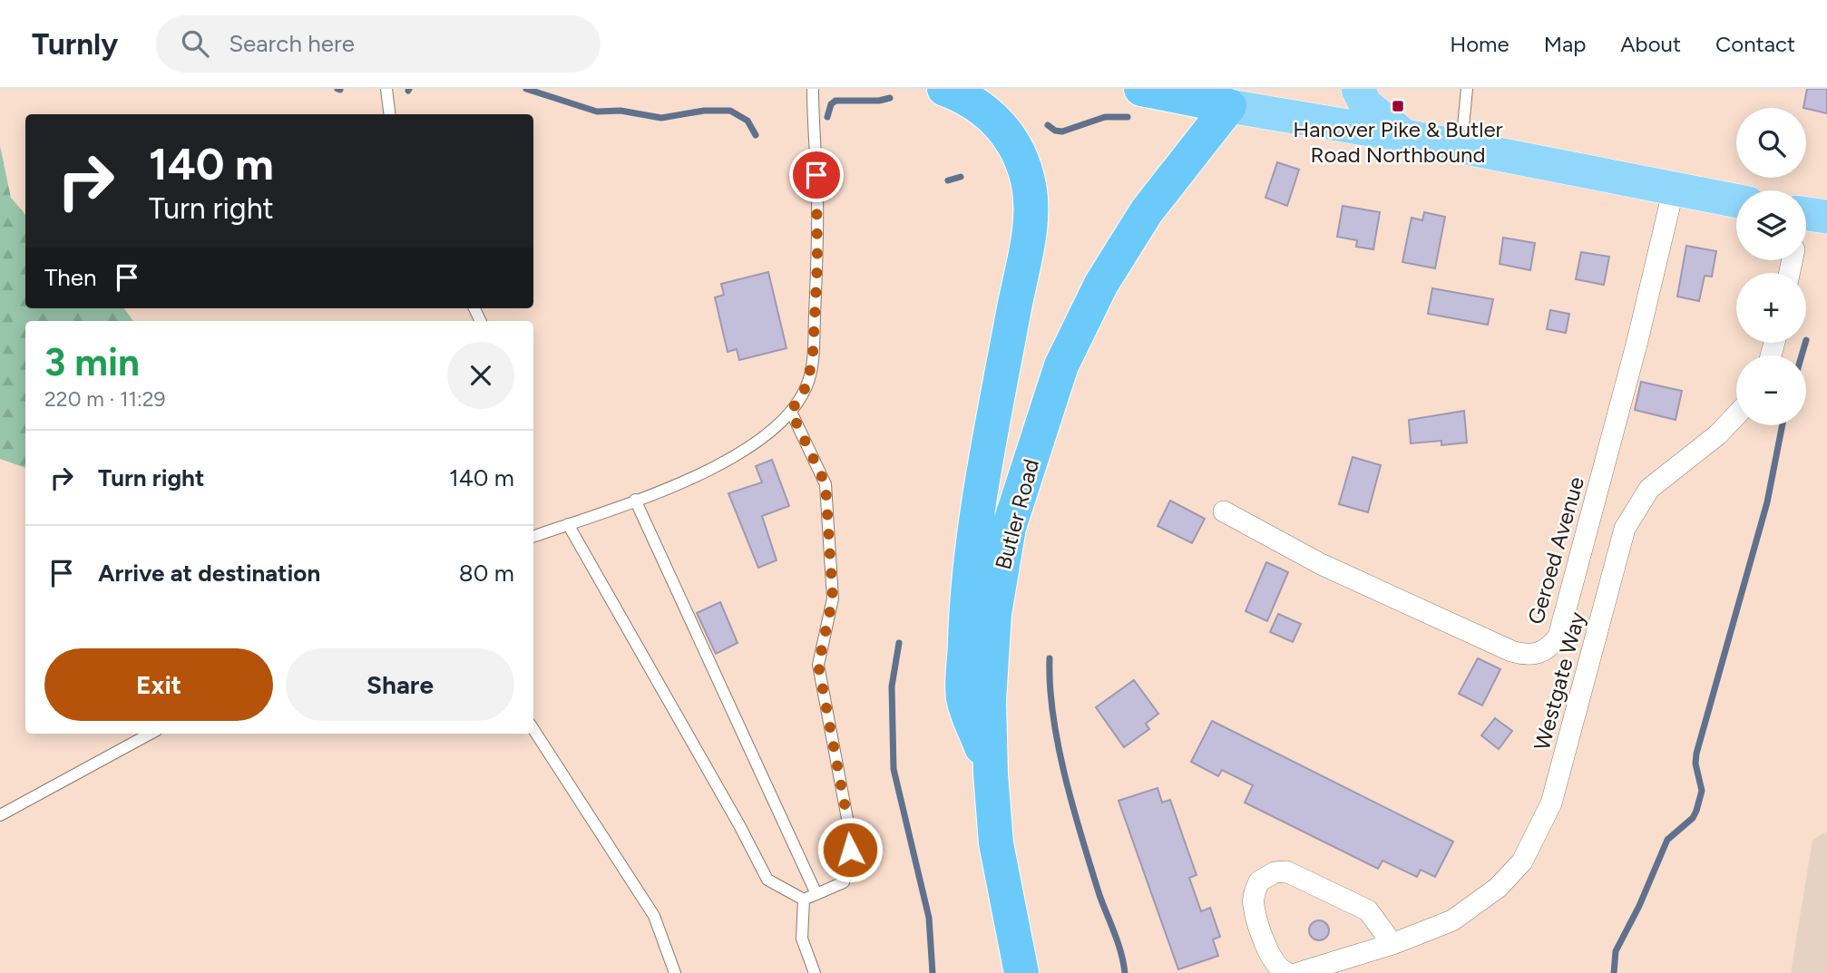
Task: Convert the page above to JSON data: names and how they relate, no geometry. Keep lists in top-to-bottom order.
{
  "streets": {
    "highway": ["Butler Road"],
    "street": ["Geroed Avenue", "Westgate Way"]
  },
  "places": {
    "transit": ["Hanover Pike & Butler Road Northbound"]
  },
  "page": {
    "header": "Turnly",
    "search": "Search here",
    "nav": [
      "Home",
      "Map",
      "About",
      "Contact"
    ],
    "map_buttons": ["+", "−"],
    "turn": ["140 m", "Turn right"],
    "then": "Then",
    "heading": ["3 min", "220 m · 11:29"],
    "list": [
      {
        "name": "Turn right",
        "value": "140 m"
      },
      {
        "name": "Arrive at destination",
        "value": "80 m"
      }
    ],
    "buttons": ["Exit", "Share"]
  }
}
